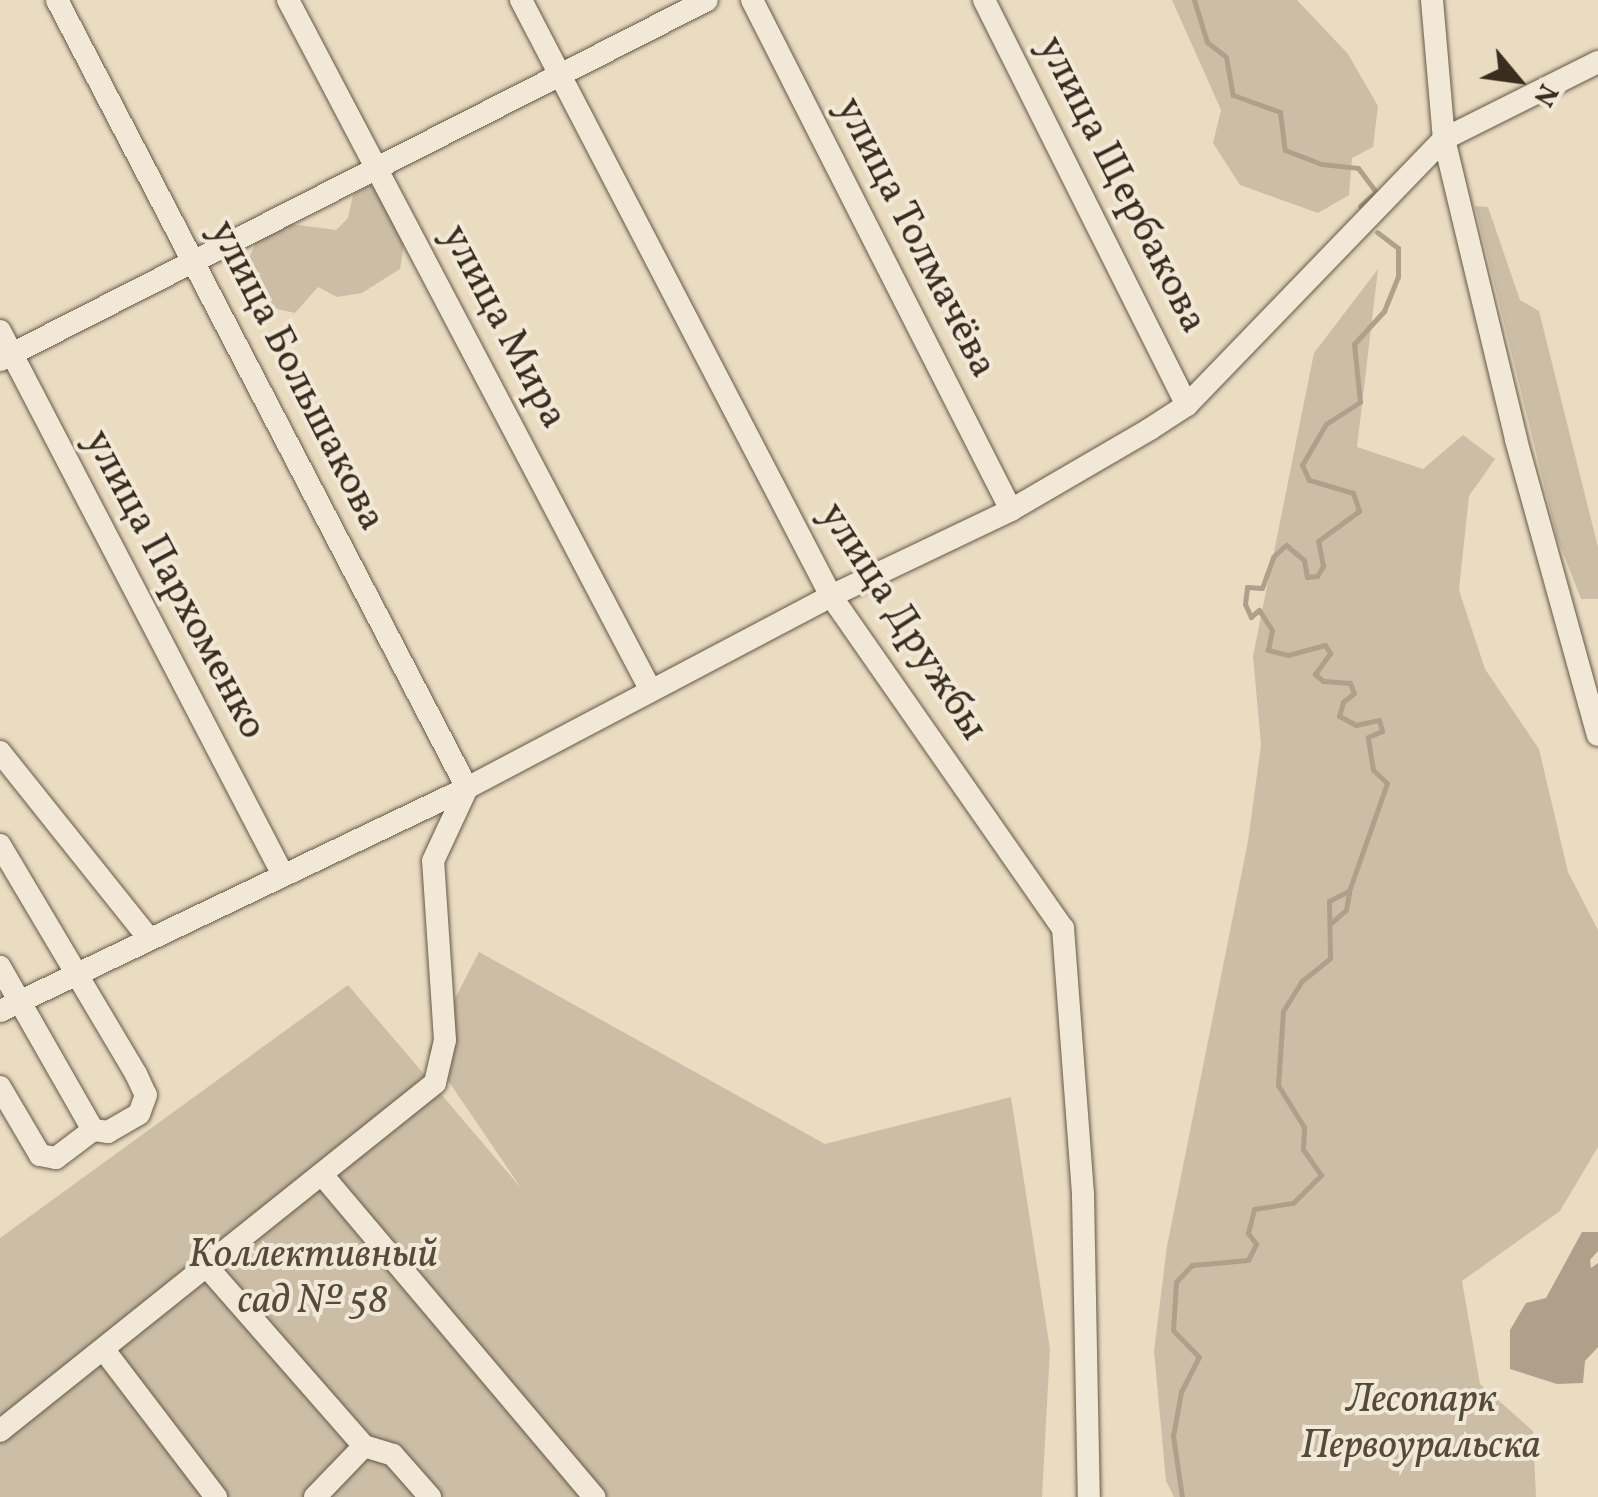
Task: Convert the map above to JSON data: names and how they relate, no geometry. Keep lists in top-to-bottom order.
{
  "streets": {
    "street": [
      "улица Щербакова",
      "улица Толмачёва",
      "улица Мира",
      "улица Большакова",
      "улица Пархоменко",
      "улица Дружбы"
    ]
  },
  "parks": ["Коллективный сад № 58", "Лесопарк Первоуральска"],
  "north": "bottom right"
}
